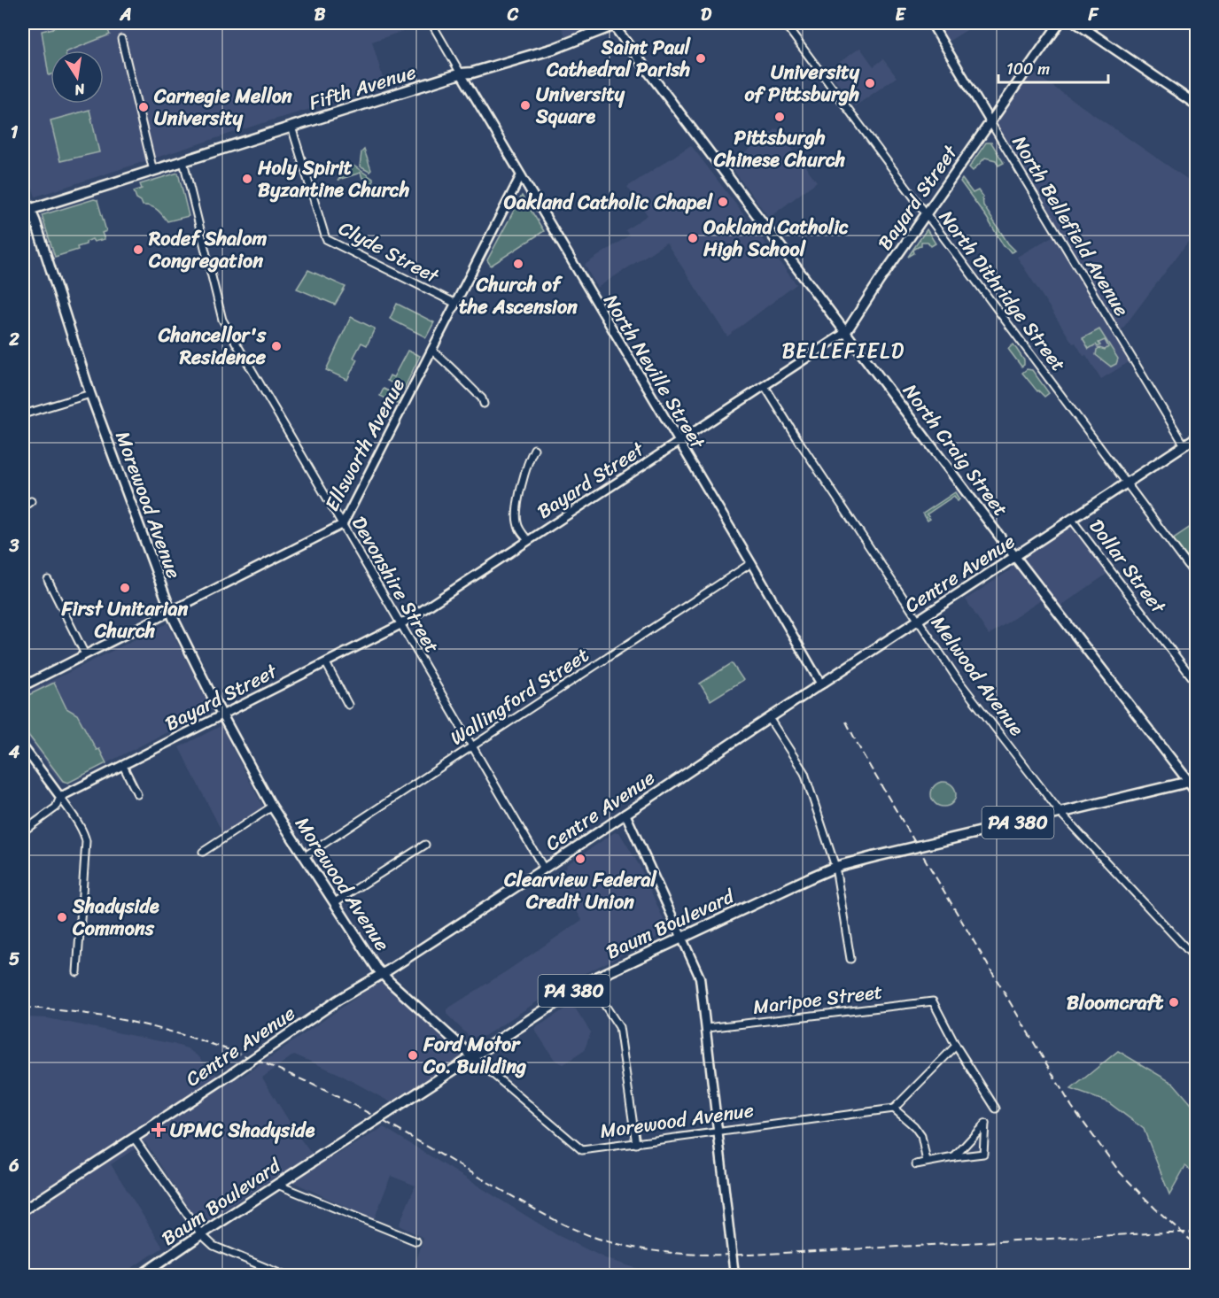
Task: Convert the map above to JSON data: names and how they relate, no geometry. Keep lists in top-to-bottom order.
{
  "streets": {
    "main road": [
      "Fifth Avenue",
      "Bayard Street",
      "North Craig Street",
      "Morewood Avenue",
      "Centre Avenue",
      "PA 380",
      "Baum Boulevard"
    ],
    "street": [
      "North Bellefield Avenue",
      "Clyde Street",
      "North Dithridge Street",
      "North Neville Street",
      "Ellsworth Avenue",
      "Dollar Street",
      "Devonshire Street",
      "Melwood Avenue",
      "Wallingford Street",
      "Maripoe Street"
    ]
  },
  "crossings": [
    ["Fifth Avenue", "Clyde Street"],
    ["Fifth Avenue", "North Neville Street"],
    ["Fifth Avenue", "North Craig Street"],
    ["Fifth Avenue", "Morewood Avenue"],
    ["Fifth Avenue", "Devonshire Street"],
    ["Bayard Street", "North Bellefield Avenue"],
    ["Bayard Street", "North Dithridge Street"],
    ["Bayard Street", "North Neville Street"],
    ["Bayard Street", "North Craig Street"],
    ["Bayard Street", "Morewood Avenue"],
    ["Bayard Street", "Devonshire Street"],
    ["Bayard Street", "Melwood Avenue"],
    ["North Bellefield Avenue", "Centre Avenue"],
    ["Clyde Street", "Ellsworth Avenue"],
    ["North Dithridge Street", "Centre Avenue"],
    ["North Neville Street", "Ellsworth Avenue"],
    ["North Neville Street", "Centre Avenue"],
    ["North Neville Street", "Wallingford Street"],
    ["Ellsworth Avenue", "Morewood Avenue"],
    ["Ellsworth Avenue", "Devonshire Street"],
    ["North Craig Street", "Centre Avenue"],
    ["North Craig Street", "Baum Boulevard"],
    ["Morewood Avenue", "Centre Avenue"],
    ["Morewood Avenue", "Wallingford Street"],
    ["Morewood Avenue", "Baum Boulevard"],
    ["Dollar Street", "Centre Avenue"],
    ["Centre Avenue", "Devonshire Street"],
    ["Centre Avenue", "Melwood Avenue"],
    ["Devonshire Street", "Wallingford Street"],
    ["Melwood Avenue", "Baum Boulevard"]
  ],
  "districts": ["BELLEFIELD"],
  "places": {
    "other": [
      "Saint Paul Cathedral Parish",
      "University of Pittsburgh",
      "University Square",
      "Carnegie Mellon University",
      "Pittsburgh Chinese Church",
      "Holy Spirit Byzantine Church",
      "Oakland Catholic Chapel",
      "Oakland Catholic High School",
      "Rodef Shalom Congregation",
      "Church of the Ascension",
      "Chancellor's Residence",
      "First Unitarian Church",
      "Clearview Federal Credit Union",
      "Shadyside Commons",
      "Bloomcraft",
      "Ford Motor Co. Building"
    ],
    "health": ["UPMC Shadyside"]
  },
  "scale_bar": "100 m",
  "north": "bottom",
  "grid": {
    "columns": [
      "A",
      "B",
      "C",
      "D",
      "E",
      "F"
    ],
    "rows": [
      "1",
      "2",
      "3",
      "4",
      "5",
      "6"
    ]
  }
}
